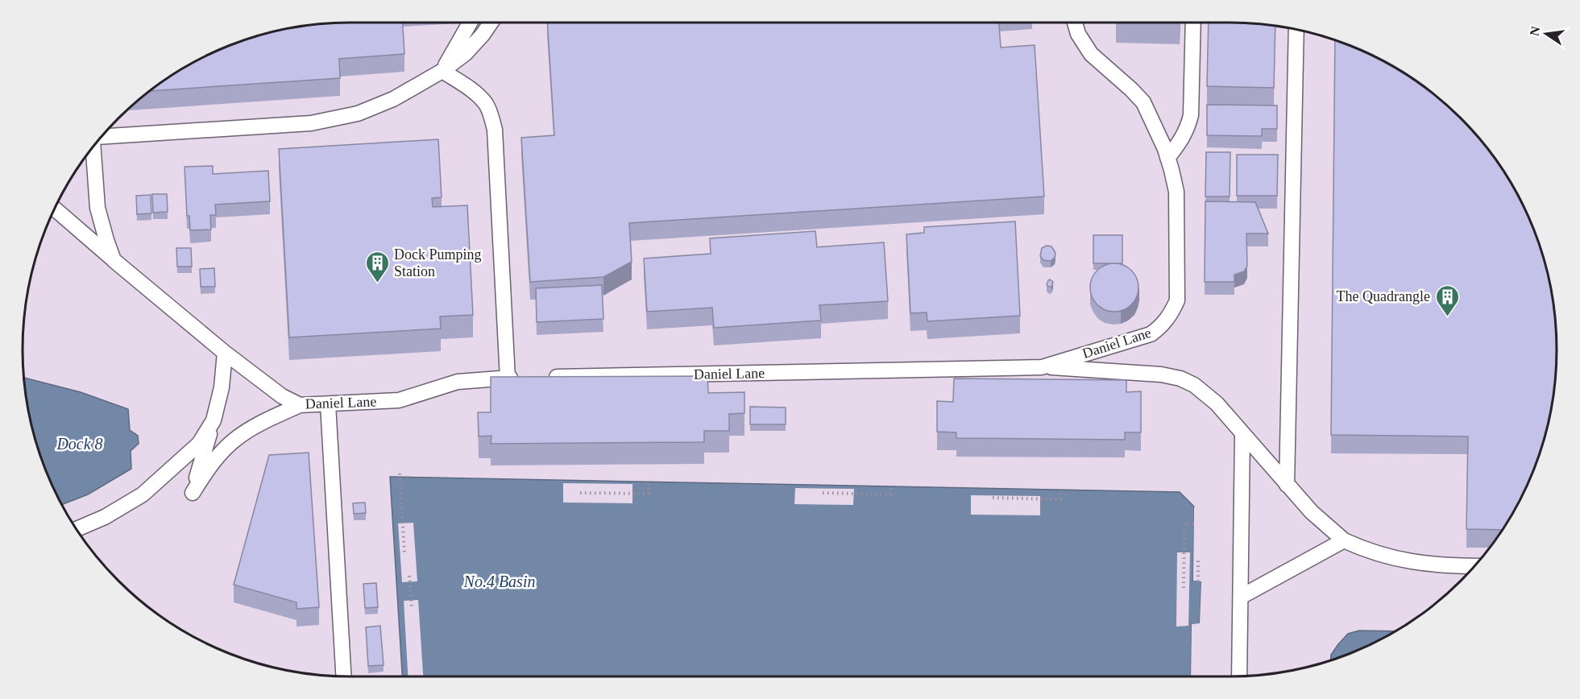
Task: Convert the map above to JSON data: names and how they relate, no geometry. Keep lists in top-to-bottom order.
{
  "streets": {
    "lane": ["Daniel Lane"]
  },
  "water": ["Dock 8", "No.4 Basin"],
  "places": {
    "building": ["Dock Pumping Station", "The Quadrangle"]
  },
  "north": "left"
}
